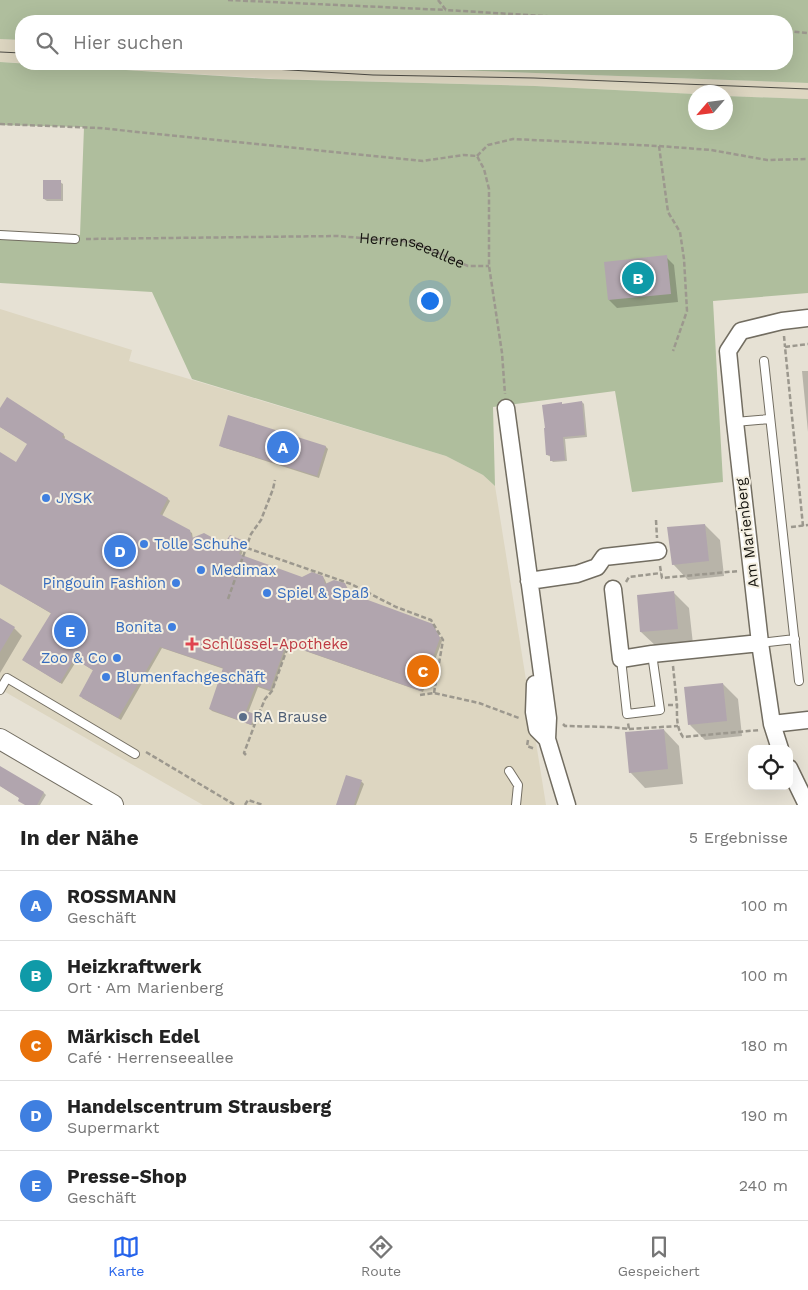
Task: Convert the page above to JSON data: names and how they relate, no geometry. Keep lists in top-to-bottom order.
{
  "streets": {
    "street": ["Am Marienberg"],
    "path": ["Herrenseeallee"]
  },
  "places": {
    "other": [
      "JYSK",
      "Tolle Schuhe",
      "Medimax",
      "Pingouin Fashion",
      "Spiel & Spaß",
      "Bonita",
      "Zoo & Co",
      "Blumenfachgeschäft",
      "RA Brause"
    ],
    "health": ["Schlüssel-Apotheke"]
  },
  "north": "bottom left",
  "page": {
    "search": "Hier suchen",
    "pins": [
      "B",
      "A",
      "D",
      "E",
      "C"
    ],
    "heading": ["In der Nähe", "5 Ergebnisse"],
    "list": [
      {
        "mark": "A",
        "name": "ROSSMANN",
        "note": "Geschäft",
        "value": "100 m"
      },
      {
        "mark": "B",
        "name": "Heizkraftwerk",
        "note": "Ort · Am Marienberg",
        "value": "100 m"
      },
      {
        "mark": "C",
        "name": "Märkisch Edel",
        "note": "Café · Herrenseeallee",
        "value": "180 m"
      },
      {
        "mark": "D",
        "name": "Handelscentrum Strausberg",
        "note": "Supermarkt",
        "value": "190 m"
      },
      {
        "mark": "E",
        "name": "Presse-Shop",
        "note": "Geschäft",
        "value": "240 m"
      }
    ],
    "nav": ["Karte", "Route", "Gespeichert"]
  }
}
